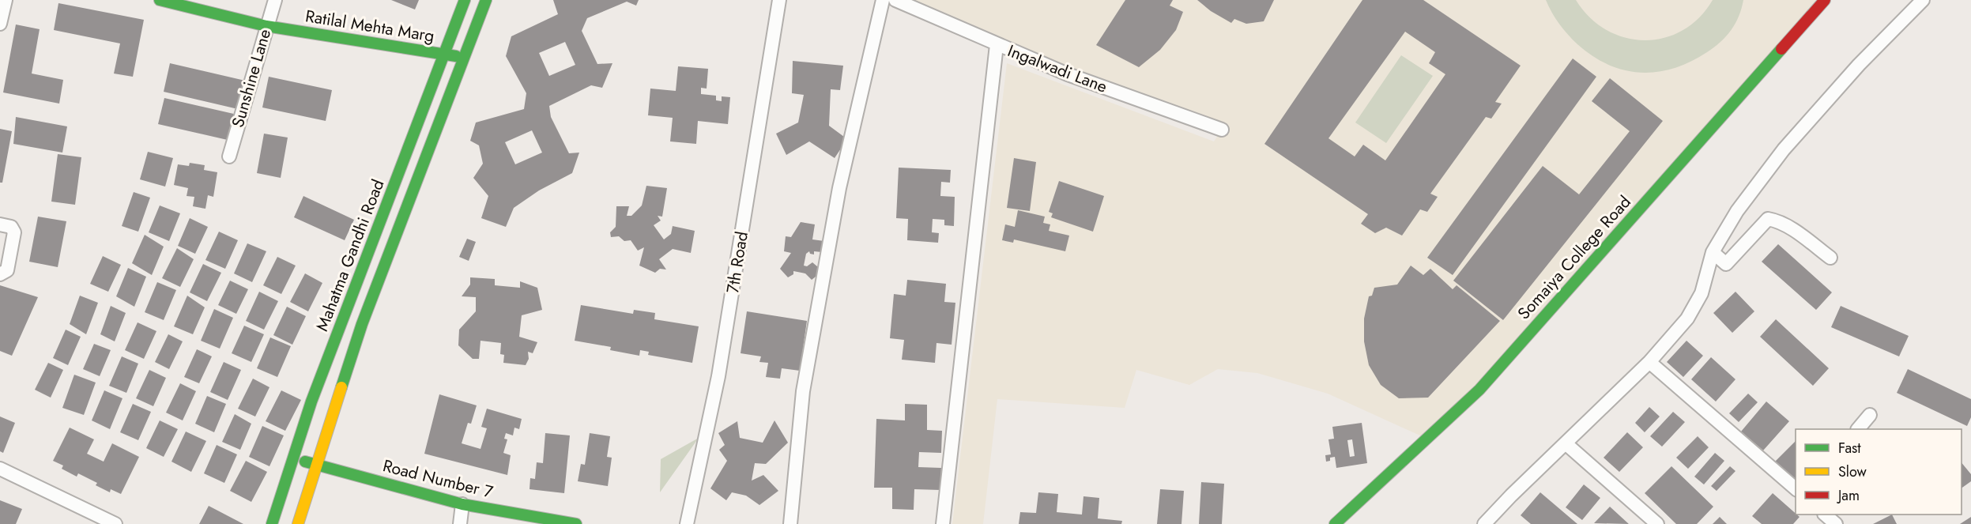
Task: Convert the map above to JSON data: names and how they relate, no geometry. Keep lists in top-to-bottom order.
{
  "streets": {
    "street": [
      "Ratilal Mehta Marg",
      "Ingalwadi Lane",
      "Sunshine Lane",
      "Mahatma Gandhi Road",
      "Somaiya College Road",
      "7th Road",
      "Road Number 7"
    ]
  },
  "crossings": [
    ["Ratilal Mehta Marg", "Sunshine Lane"],
    ["Ratilal Mehta Marg", "Mahatma Gandhi Road"],
    ["Mahatma Gandhi Road", "Road Number 7"]
  ],
  "legend": ["Fast", "Slow", "Jam"]
}
